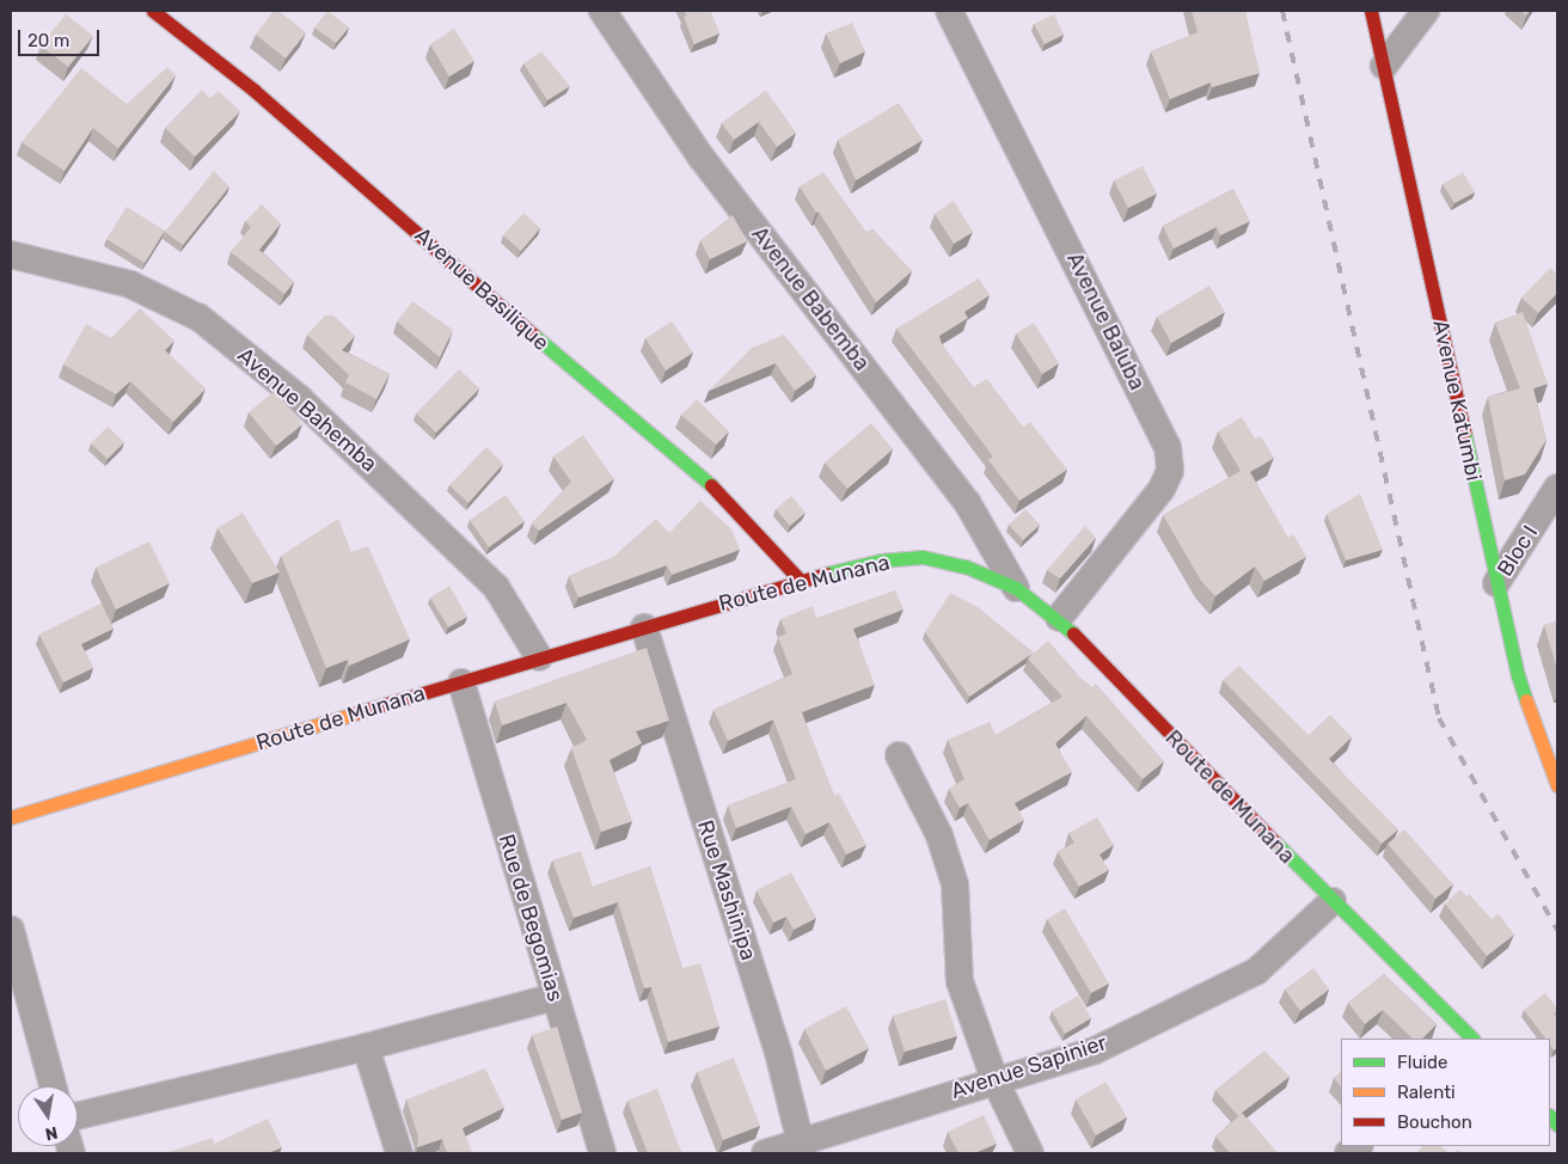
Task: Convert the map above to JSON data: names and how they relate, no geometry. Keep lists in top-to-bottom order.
{
  "streets": {
    "main road": ["Avenue Basilique", "Avenue Katumbi", "Route de Munana"],
    "street": [
      "Avenue Babemba",
      "Avenue Baluba",
      "Avenue Bahemba",
      "Bloc I",
      "Rue Mashinipa",
      "Rue de Begomias",
      "Avenue Sapinier"
    ]
  },
  "crossings": [
    ["Avenue Basilique", "Route de Munana"],
    ["Avenue Babemba", "Route de Munana"],
    ["Avenue Baluba", "Route de Munana"],
    ["Avenue Katumbi", "Bloc I"],
    ["Avenue Bahemba", "Route de Munana"],
    ["Route de Munana", "Rue Mashinipa"],
    ["Route de Munana", "Rue de Begomias"],
    ["Route de Munana", "Avenue Sapinier"],
    ["Rue Mashinipa", "Avenue Sapinier"]
  ],
  "legend": ["Fluide", "Ralenti", "Bouchon"],
  "scale_bar": "20 m",
  "north": "bottom"
}
